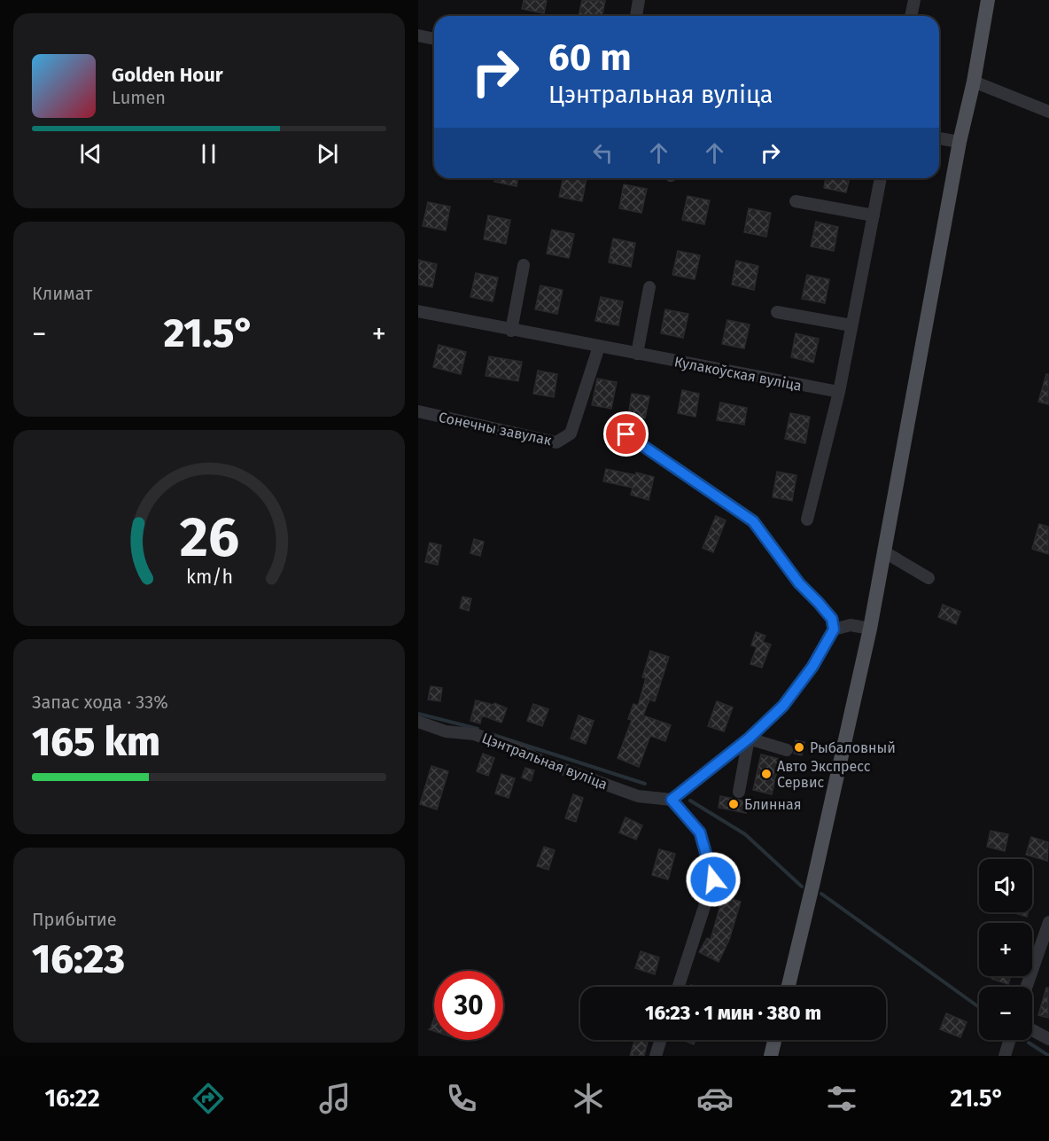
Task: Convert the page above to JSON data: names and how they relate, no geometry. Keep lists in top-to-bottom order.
{
  "streets": {
    "street": ["Кулакоўская вуліца", "Сонечны завулак", "Цэнтральная вуліца"]
  },
  "crossings": [
    ["Кулакоўская вуліца", "Сонечны завулак"]
  ],
  "places": ["Рыбаловный", "Авто Экспресс Сервис", "Блинная"],
  "page": {
    "turn": ["60 m", "Цэнтральная вуліца"],
    "song": ["Golden Hour", "Lumen"],
    "tile": [
      "Климат",
      ["Запас хода · 33%", "165 km"],
      ["Прибытие", "16:23"]
    ],
    "heat": ["−", "21.5°", "+"],
    "map_buttons": ["+", "−"],
    "limit": "30",
    "trip": "16:23 · 1 мин · 380 m",
    "tabs": ["16:22", "21.5°"],
    "gauge": ["26", "km/h"]
  }
}
